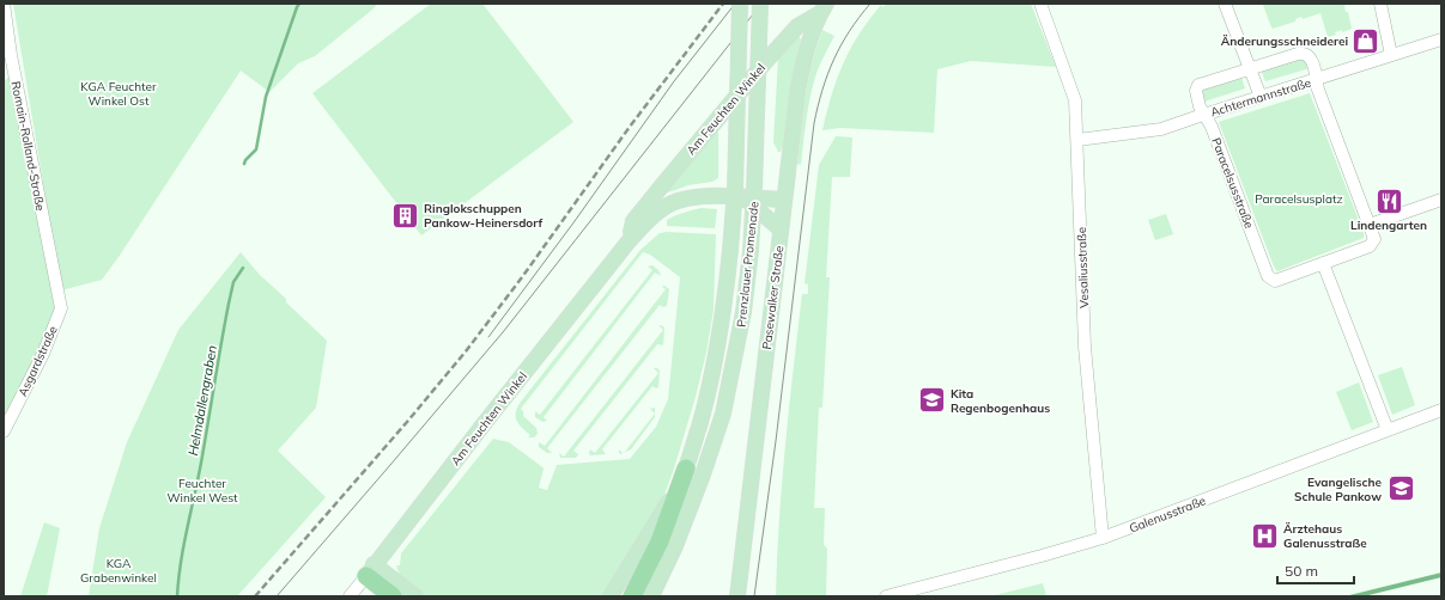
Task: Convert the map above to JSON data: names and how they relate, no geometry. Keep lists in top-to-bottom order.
{
  "streets": {
    "main road": ["Am Feuchten Winkel", "Prenzlauer Promenade", "Pasewalker Straße"],
    "street": [
      "Achtermannstraße",
      "Romain-Rolland-Straße",
      "Paracelsusstraße",
      "Vesaliusstraße",
      "Asgardstraße",
      "Galenusstraße"
    ]
  },
  "crossings": [
    ["Achtermannstraße", "Paracelsusstraße"],
    ["Achtermannstraße", "Vesaliusstraße"],
    ["Am Feuchten Winkel", "Pasewalker Straße"],
    ["Romain-Rolland-Straße", "Asgardstraße"],
    ["Vesaliusstraße", "Galenusstraße"]
  ],
  "water": ["Helmdallengraben"],
  "parks": [
    "KGA Feuchter Winkel Ost",
    "Paracelsusplatz",
    "Feuchter Winkel West",
    "KGA Grabenwinkel"
  ],
  "places": {
    "shop": ["Änderungsschneiderei"],
    "restaurant": ["Lindengarten"],
    "building": ["Ringlokschuppen Pankow-Heinersdorf"],
    "school or university": ["Kita Regenbogenhaus", "Evangelische Schule Pankow"],
    "hospital": ["Ärztehaus Galenusstraße"]
  },
  "scale_bar": "50 m"
}
